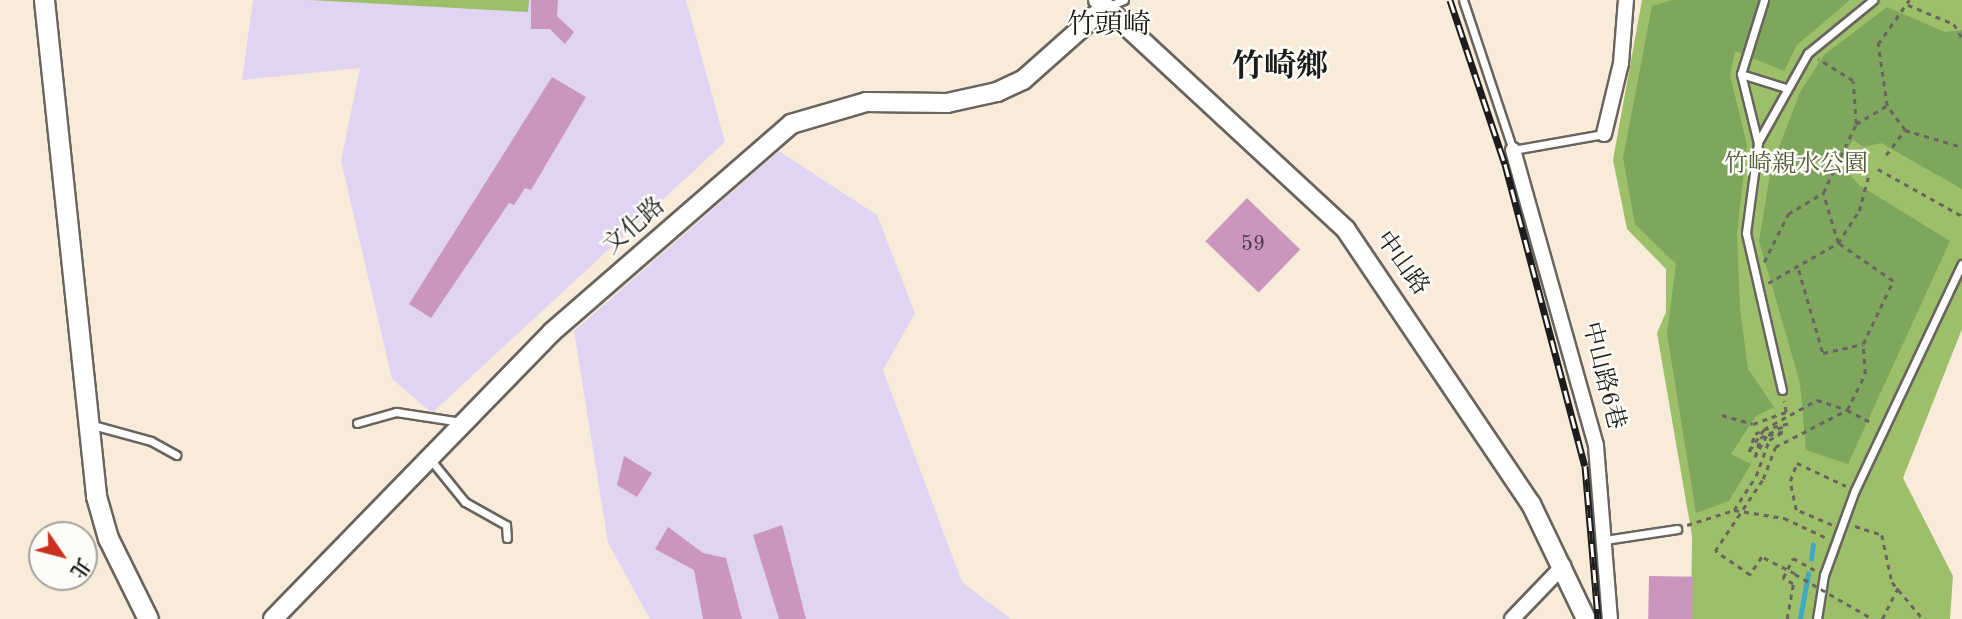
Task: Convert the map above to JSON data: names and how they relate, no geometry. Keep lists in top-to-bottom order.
{
  "streets": {
    "street": ["文化路", "中山路", "中山路6巷"]
  },
  "crossings": [
    ["文化路", "中山路"]
  ],
  "districts": ["竹頭崎", "竹崎鄉"],
  "parks": ["竹崎親水公園"],
  "house_numbers": ["59"],
  "north": "bottom right"
}
